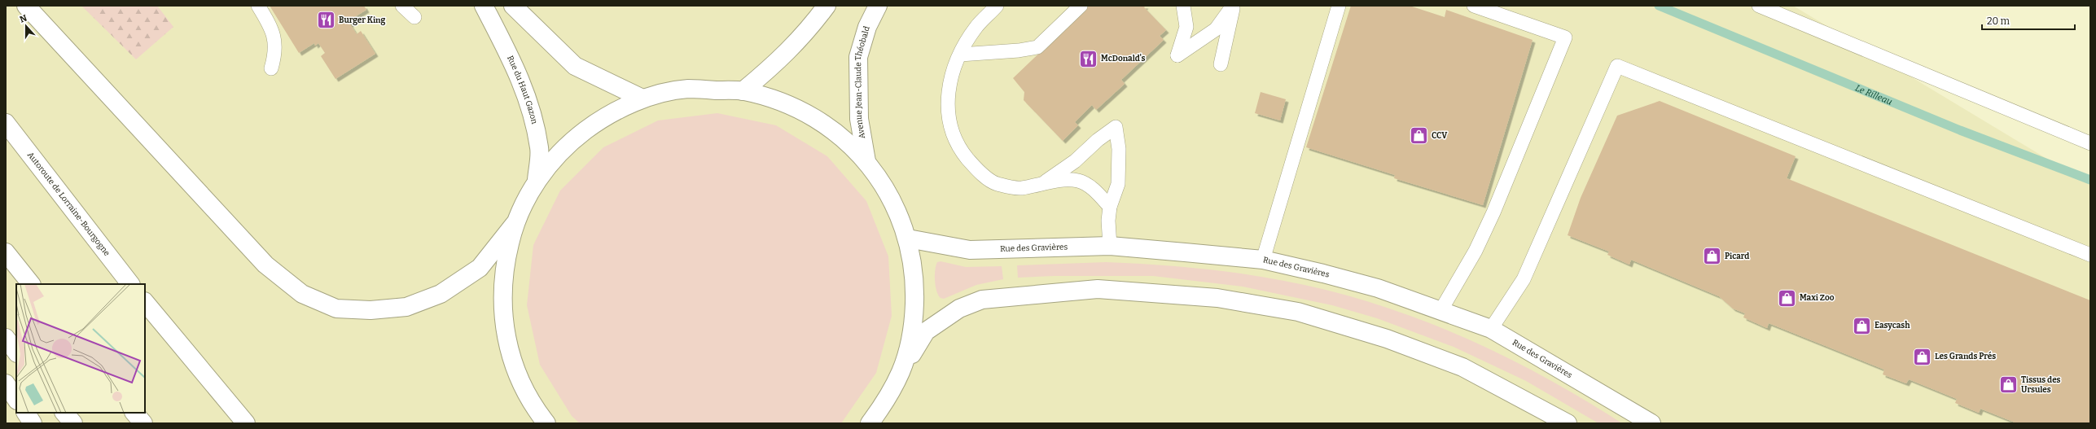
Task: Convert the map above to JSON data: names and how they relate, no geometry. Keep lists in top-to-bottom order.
{
  "streets": {
    "main road": [
      "Avenue Jean-Claude Théobald",
      "Rue du Haut Gazon",
      "Autoroute de Lorraine-Bourgogne",
      "Rue des Gravières"
    ]
  },
  "water": ["Le Rilleau"],
  "places": {
    "restaurant": ["Burger King", "McDonald's"],
    "shop": [
      "CCV",
      "Picard",
      "Maxi Zoo",
      "Easycash",
      "Les Grands Prés",
      "Tissus des Ursules"
    ]
  },
  "scale_bar": "20 m",
  "north": "top"
}
